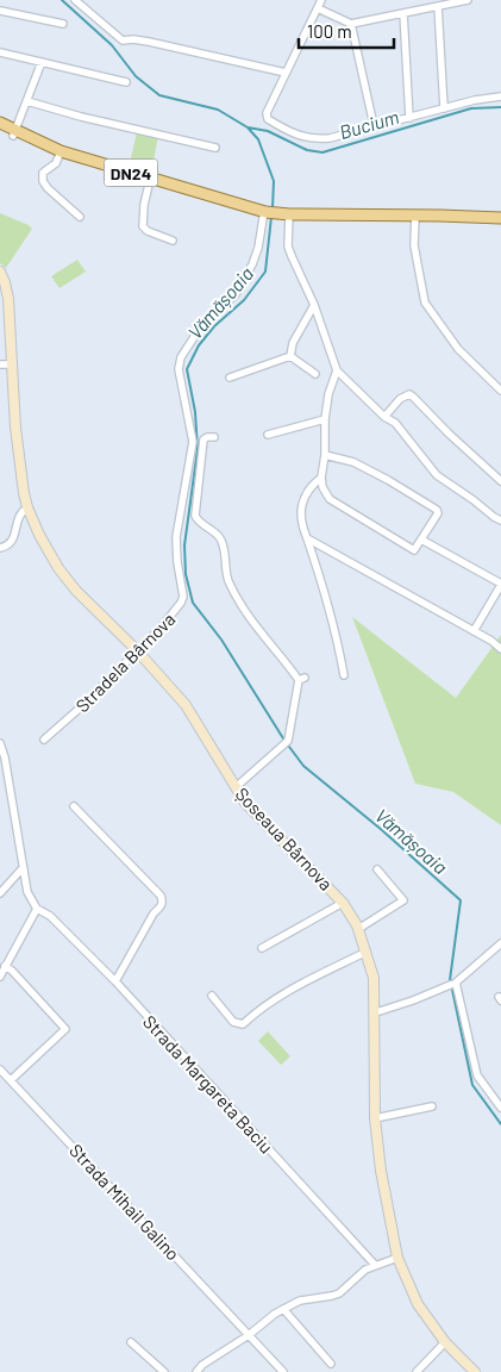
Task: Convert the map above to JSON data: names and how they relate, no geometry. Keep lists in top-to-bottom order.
{
  "streets": {
    "main road": ["DN24", "Șoseaua Bârnova"],
    "street": ["Stradela Bârnova", "Strada Margareta Baciu", "Strada Mihail Galino"]
  },
  "crossings": [
    ["DN24", "Stradela Bârnova"],
    ["Stradela Bârnova", "Șoseaua Bârnova"]
  ],
  "water": ["Bucium", "Vămășoaia"],
  "scale_bar": "100 m"
}
